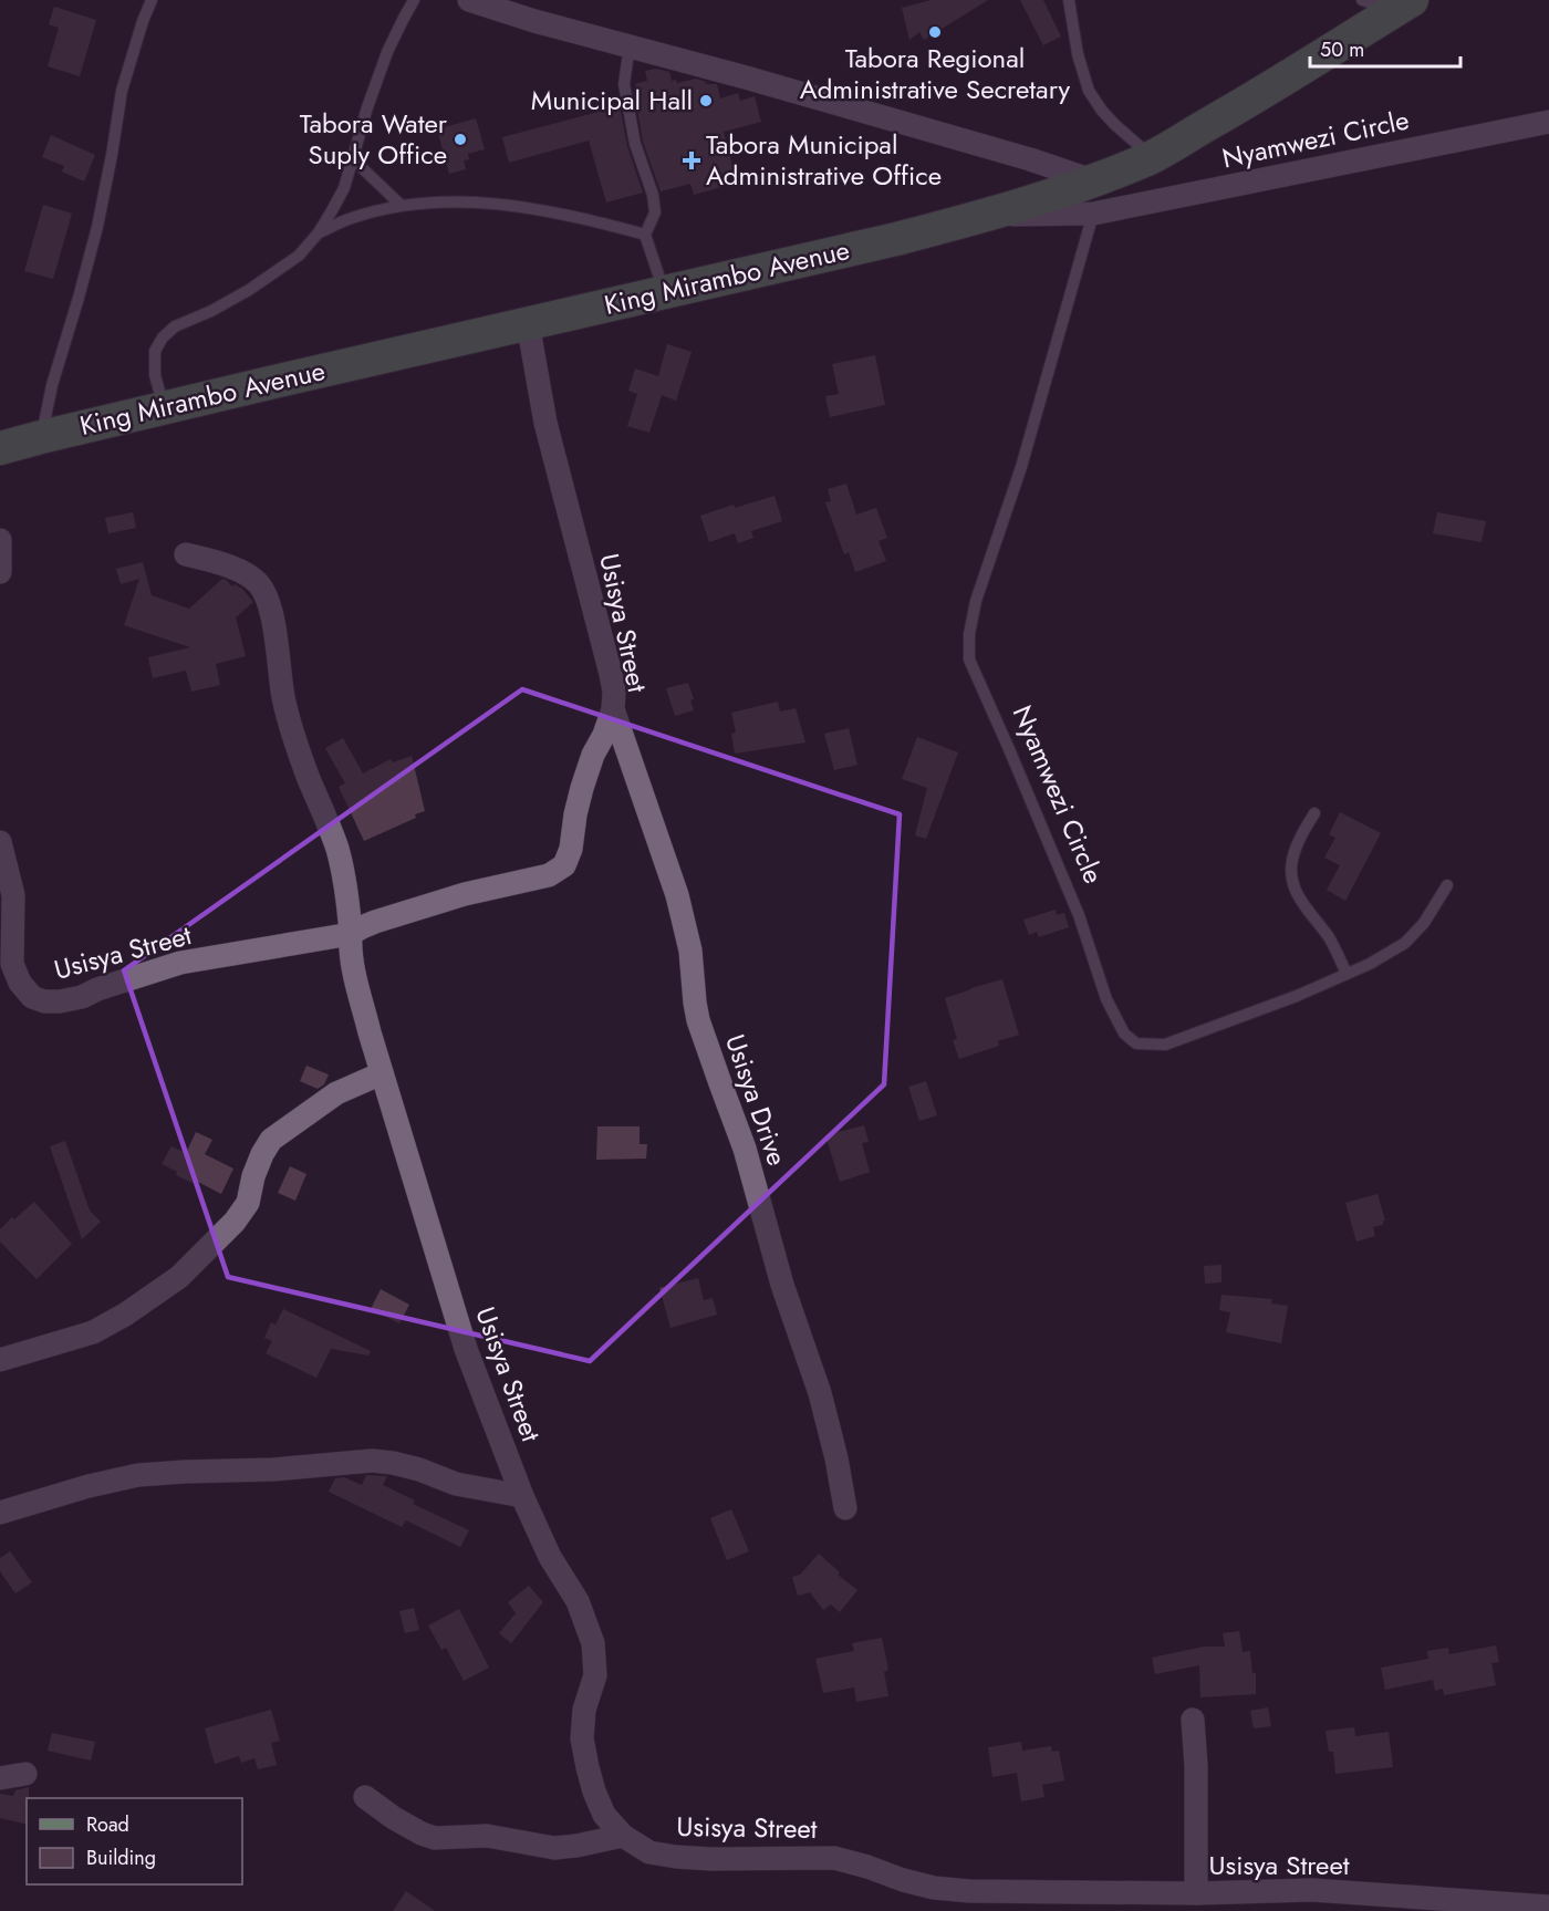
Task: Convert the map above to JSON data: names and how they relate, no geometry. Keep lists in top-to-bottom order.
{
  "streets": {
    "main road": ["King Mirambo Avenue"],
    "street": ["Nyamwezi Circle", "Usisya Street", "Usisya Drive"]
  },
  "crossings": [
    ["Nyamwezi Circle", "King Mirambo Avenue"],
    ["King Mirambo Avenue", "Usisya Street"],
    ["Usisya Street", "Usisya Drive"]
  ],
  "places": {
    "other": ["Tabora Regional Administrative Secretary", "Municipal Hall", "Tabora Water Suply Office"],
    "health": ["Tabora Municipal Administrative Office"]
  },
  "legend": ["Road", "Building"],
  "scale_bar": "50 m"
}
